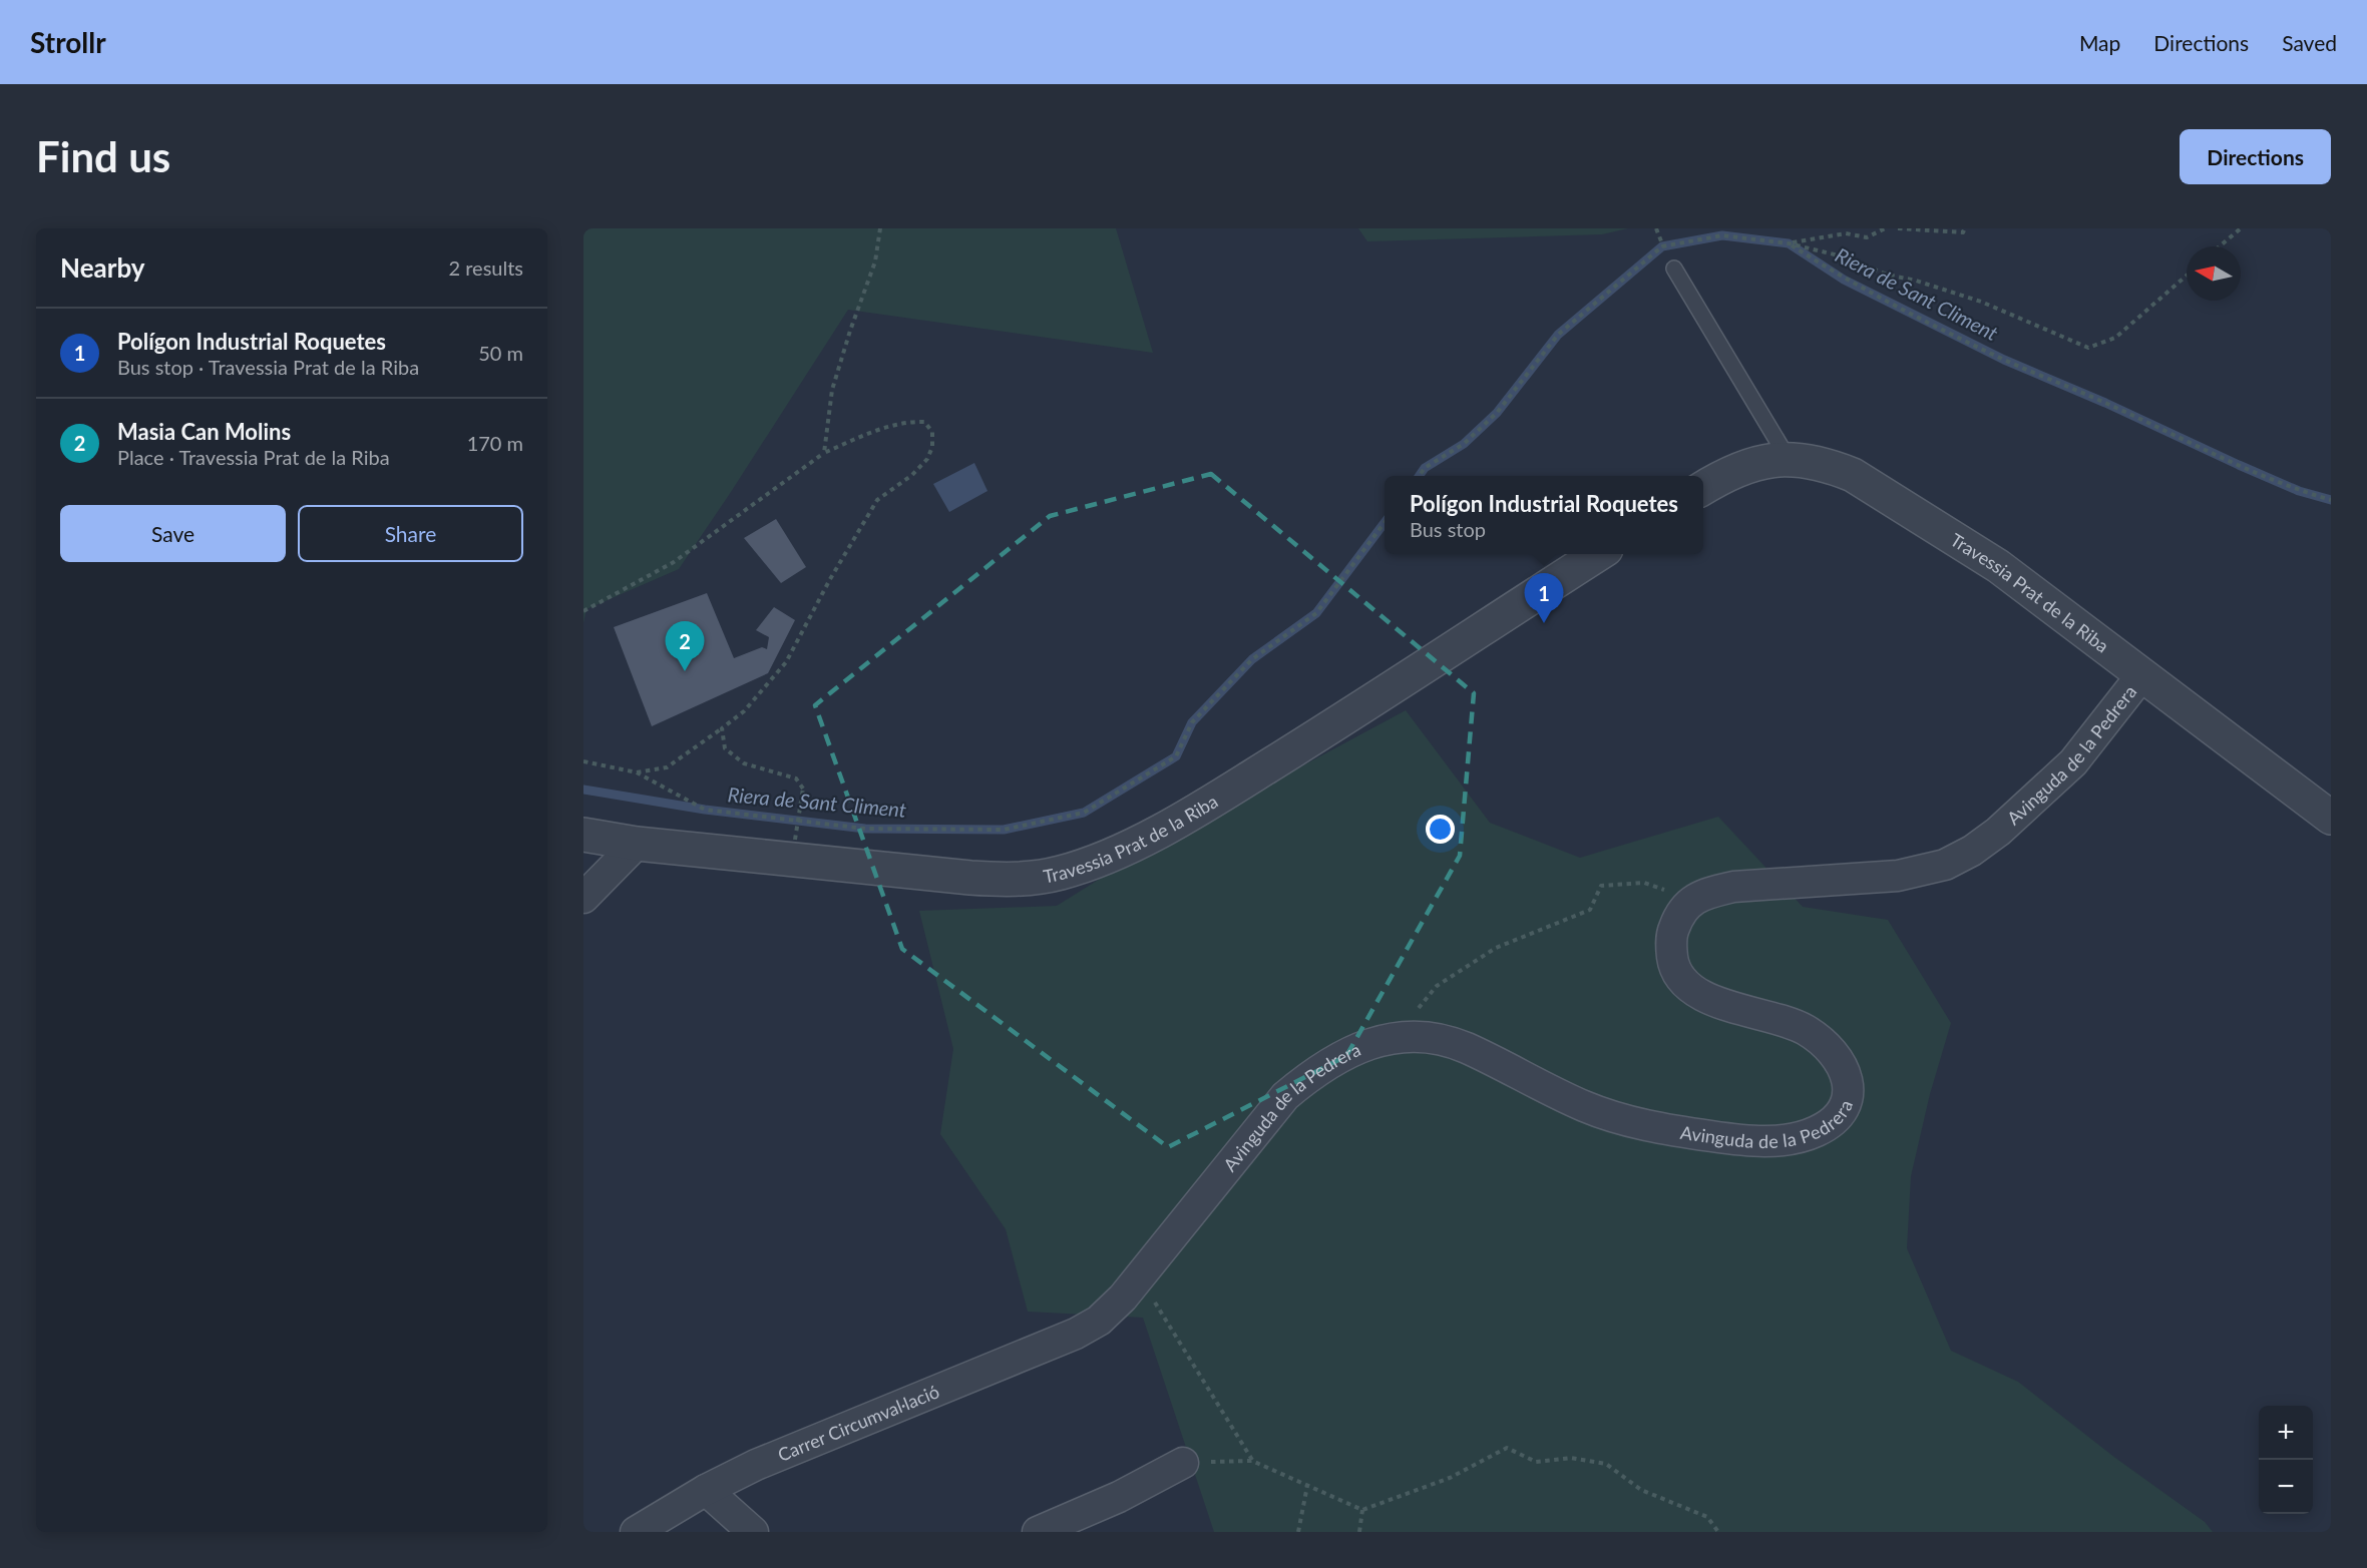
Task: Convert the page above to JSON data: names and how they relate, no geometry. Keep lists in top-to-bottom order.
{
  "streets": {
    "street": ["Travessia Prat de la Riba", "Avinguda de la Pedrera", "Carrer Circumval·lació"]
  },
  "crossings": [
    ["Travessia Prat de la Riba", "Avinguda de la Pedrera"],
    ["Avinguda de la Pedrera", "Carrer Circumval·lació"]
  ],
  "water": ["Riera de Sant Climent"],
  "north": "left",
  "page": {
    "header": "Strollr",
    "nav": ["Map", "Directions", "Saved"],
    "buttons": [
      "Directions",
      ["Save", "Share"]
    ],
    "title": "Find us",
    "heading": ["Nearby", "2 results"],
    "list": [
      {
        "mark": "1",
        "name": "Polígon Industrial Roquetes",
        "note": "Bus stop · Travessia Prat de la Riba",
        "value": "50 m"
      },
      {
        "mark": "2",
        "name": "Masia Can Molins",
        "note": "Place · Travessia Prat de la Riba",
        "value": "170 m"
      }
    ],
    "popup": ["Polígon Industrial Roquetes", "Bus stop"],
    "pins": ["1", "2"],
    "map_buttons": ["+", "−"]
  }
}
